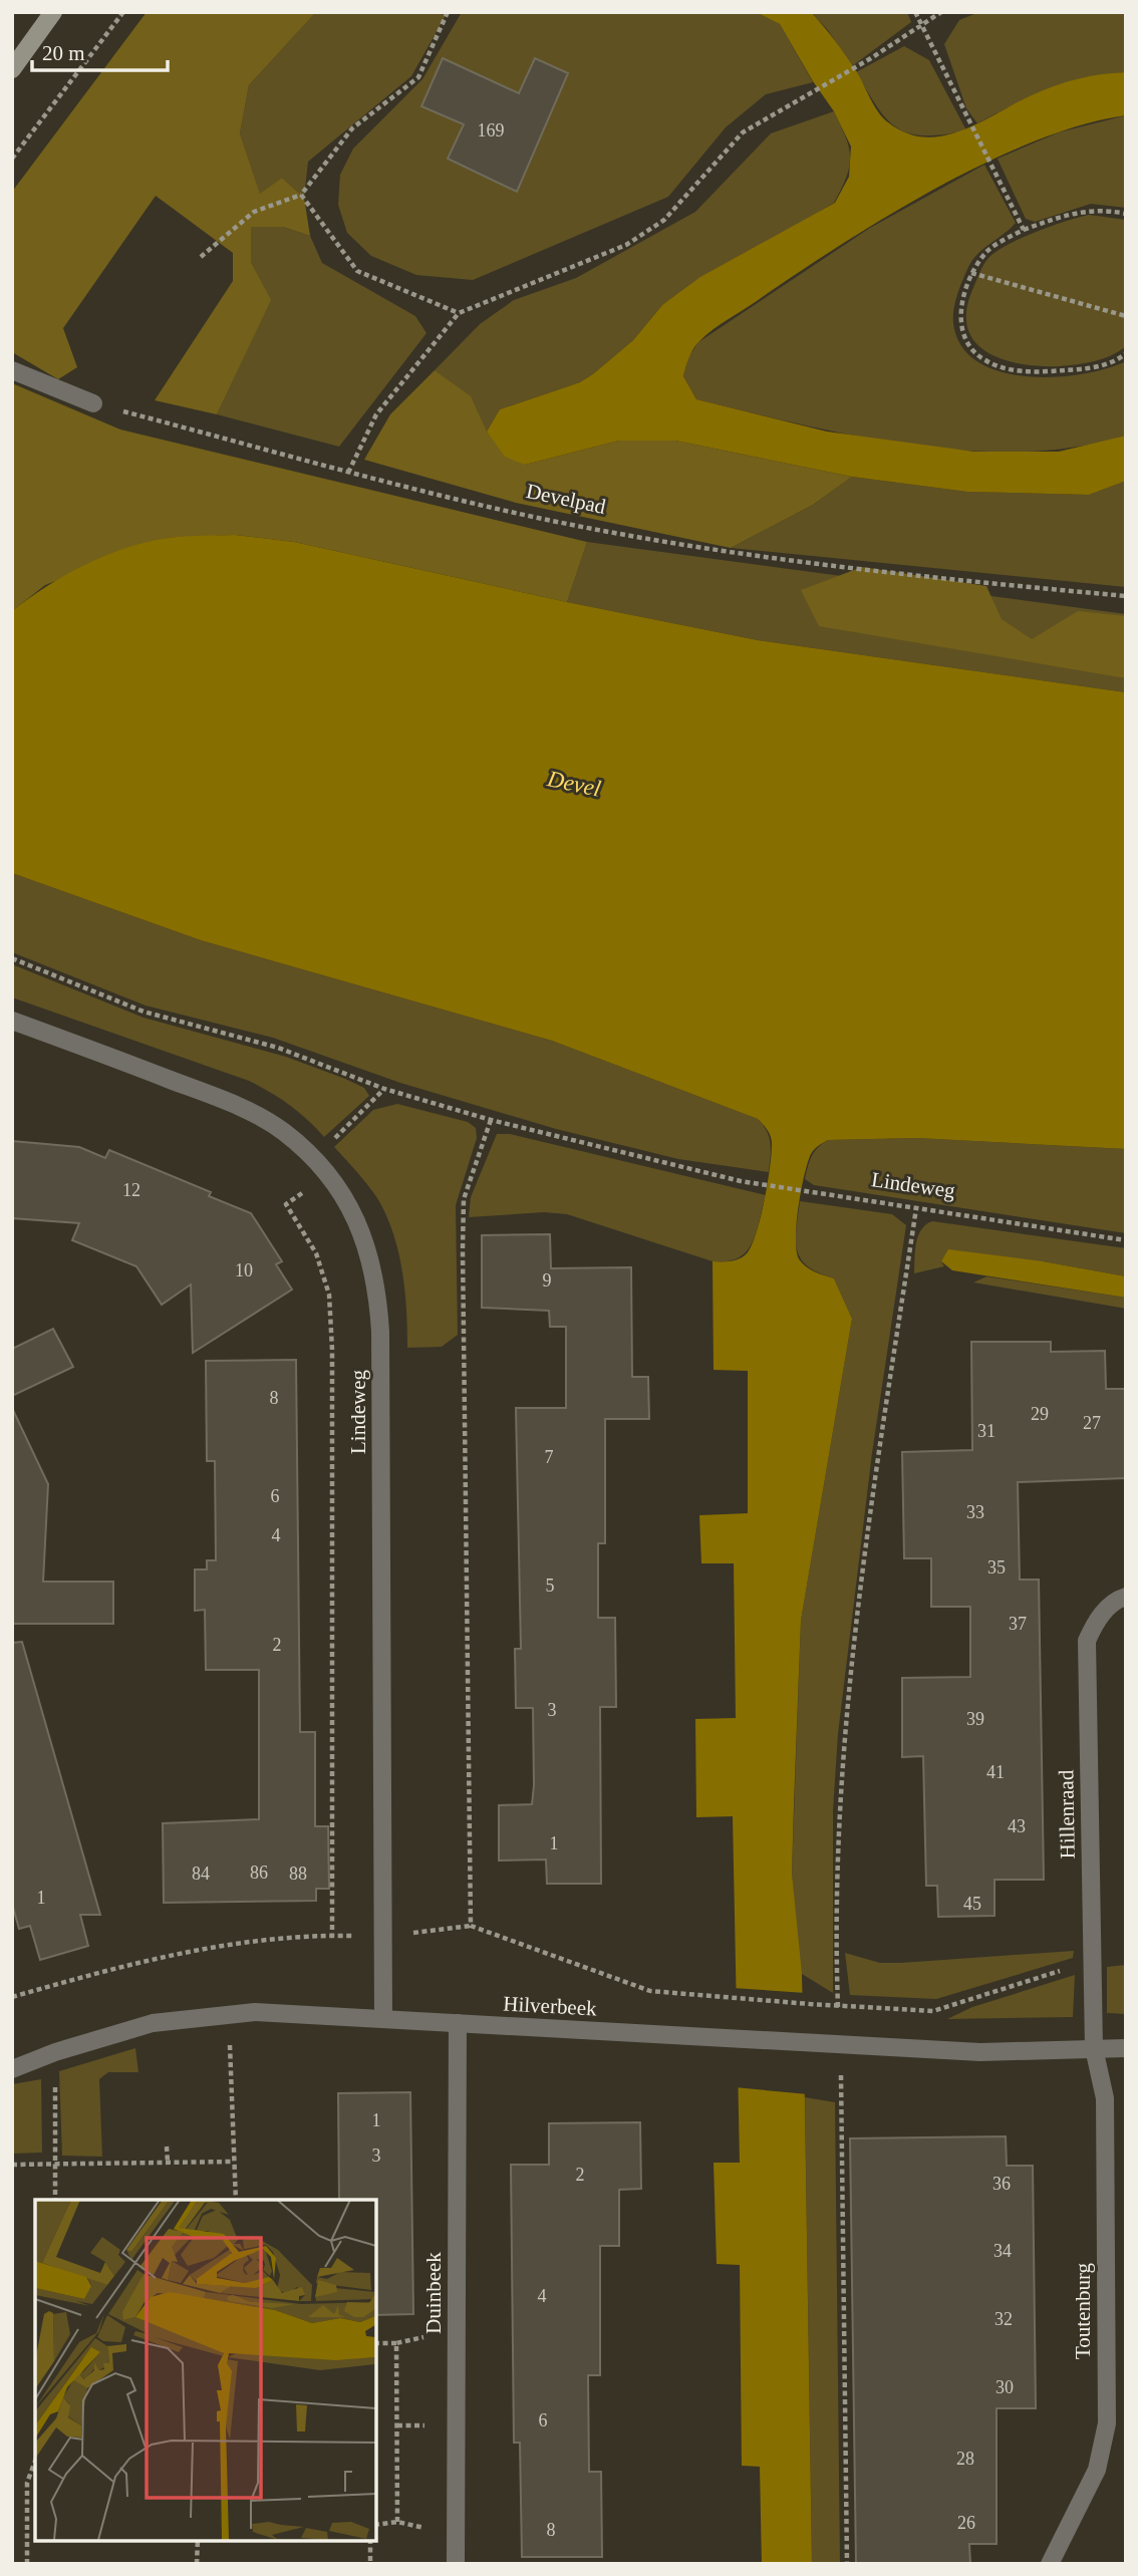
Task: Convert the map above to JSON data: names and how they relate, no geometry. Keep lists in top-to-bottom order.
{
  "streets": {
    "street": [
      "Lindeweg",
      "Hillenraad",
      "Hilverbeek",
      "Duinbeek",
      "Toutenburg"
    ],
    "path": ["Develpad"]
  },
  "crossings": [
    ["Lindeweg", "Hilverbeek"],
    ["Hillenraad", "Hilverbeek"],
    ["Hillenraad", "Toutenburg"],
    ["Hilverbeek", "Duinbeek"],
    ["Hilverbeek", "Toutenburg"]
  ],
  "water": ["Devel"],
  "house_numbers": [
    "169",
    "12",
    "10",
    "9",
    "8",
    "29",
    "27",
    "31",
    "7",
    "6",
    "33",
    "4",
    "35",
    "5",
    "37",
    "2",
    "3",
    "39",
    "41",
    "43",
    "1",
    "86",
    "84",
    "88",
    "1",
    "45",
    "1",
    "3",
    "2",
    "36",
    "34",
    "4",
    "32",
    "30",
    "6",
    "28",
    "26",
    "8"
  ],
  "scale_bar": "20 m"
}
